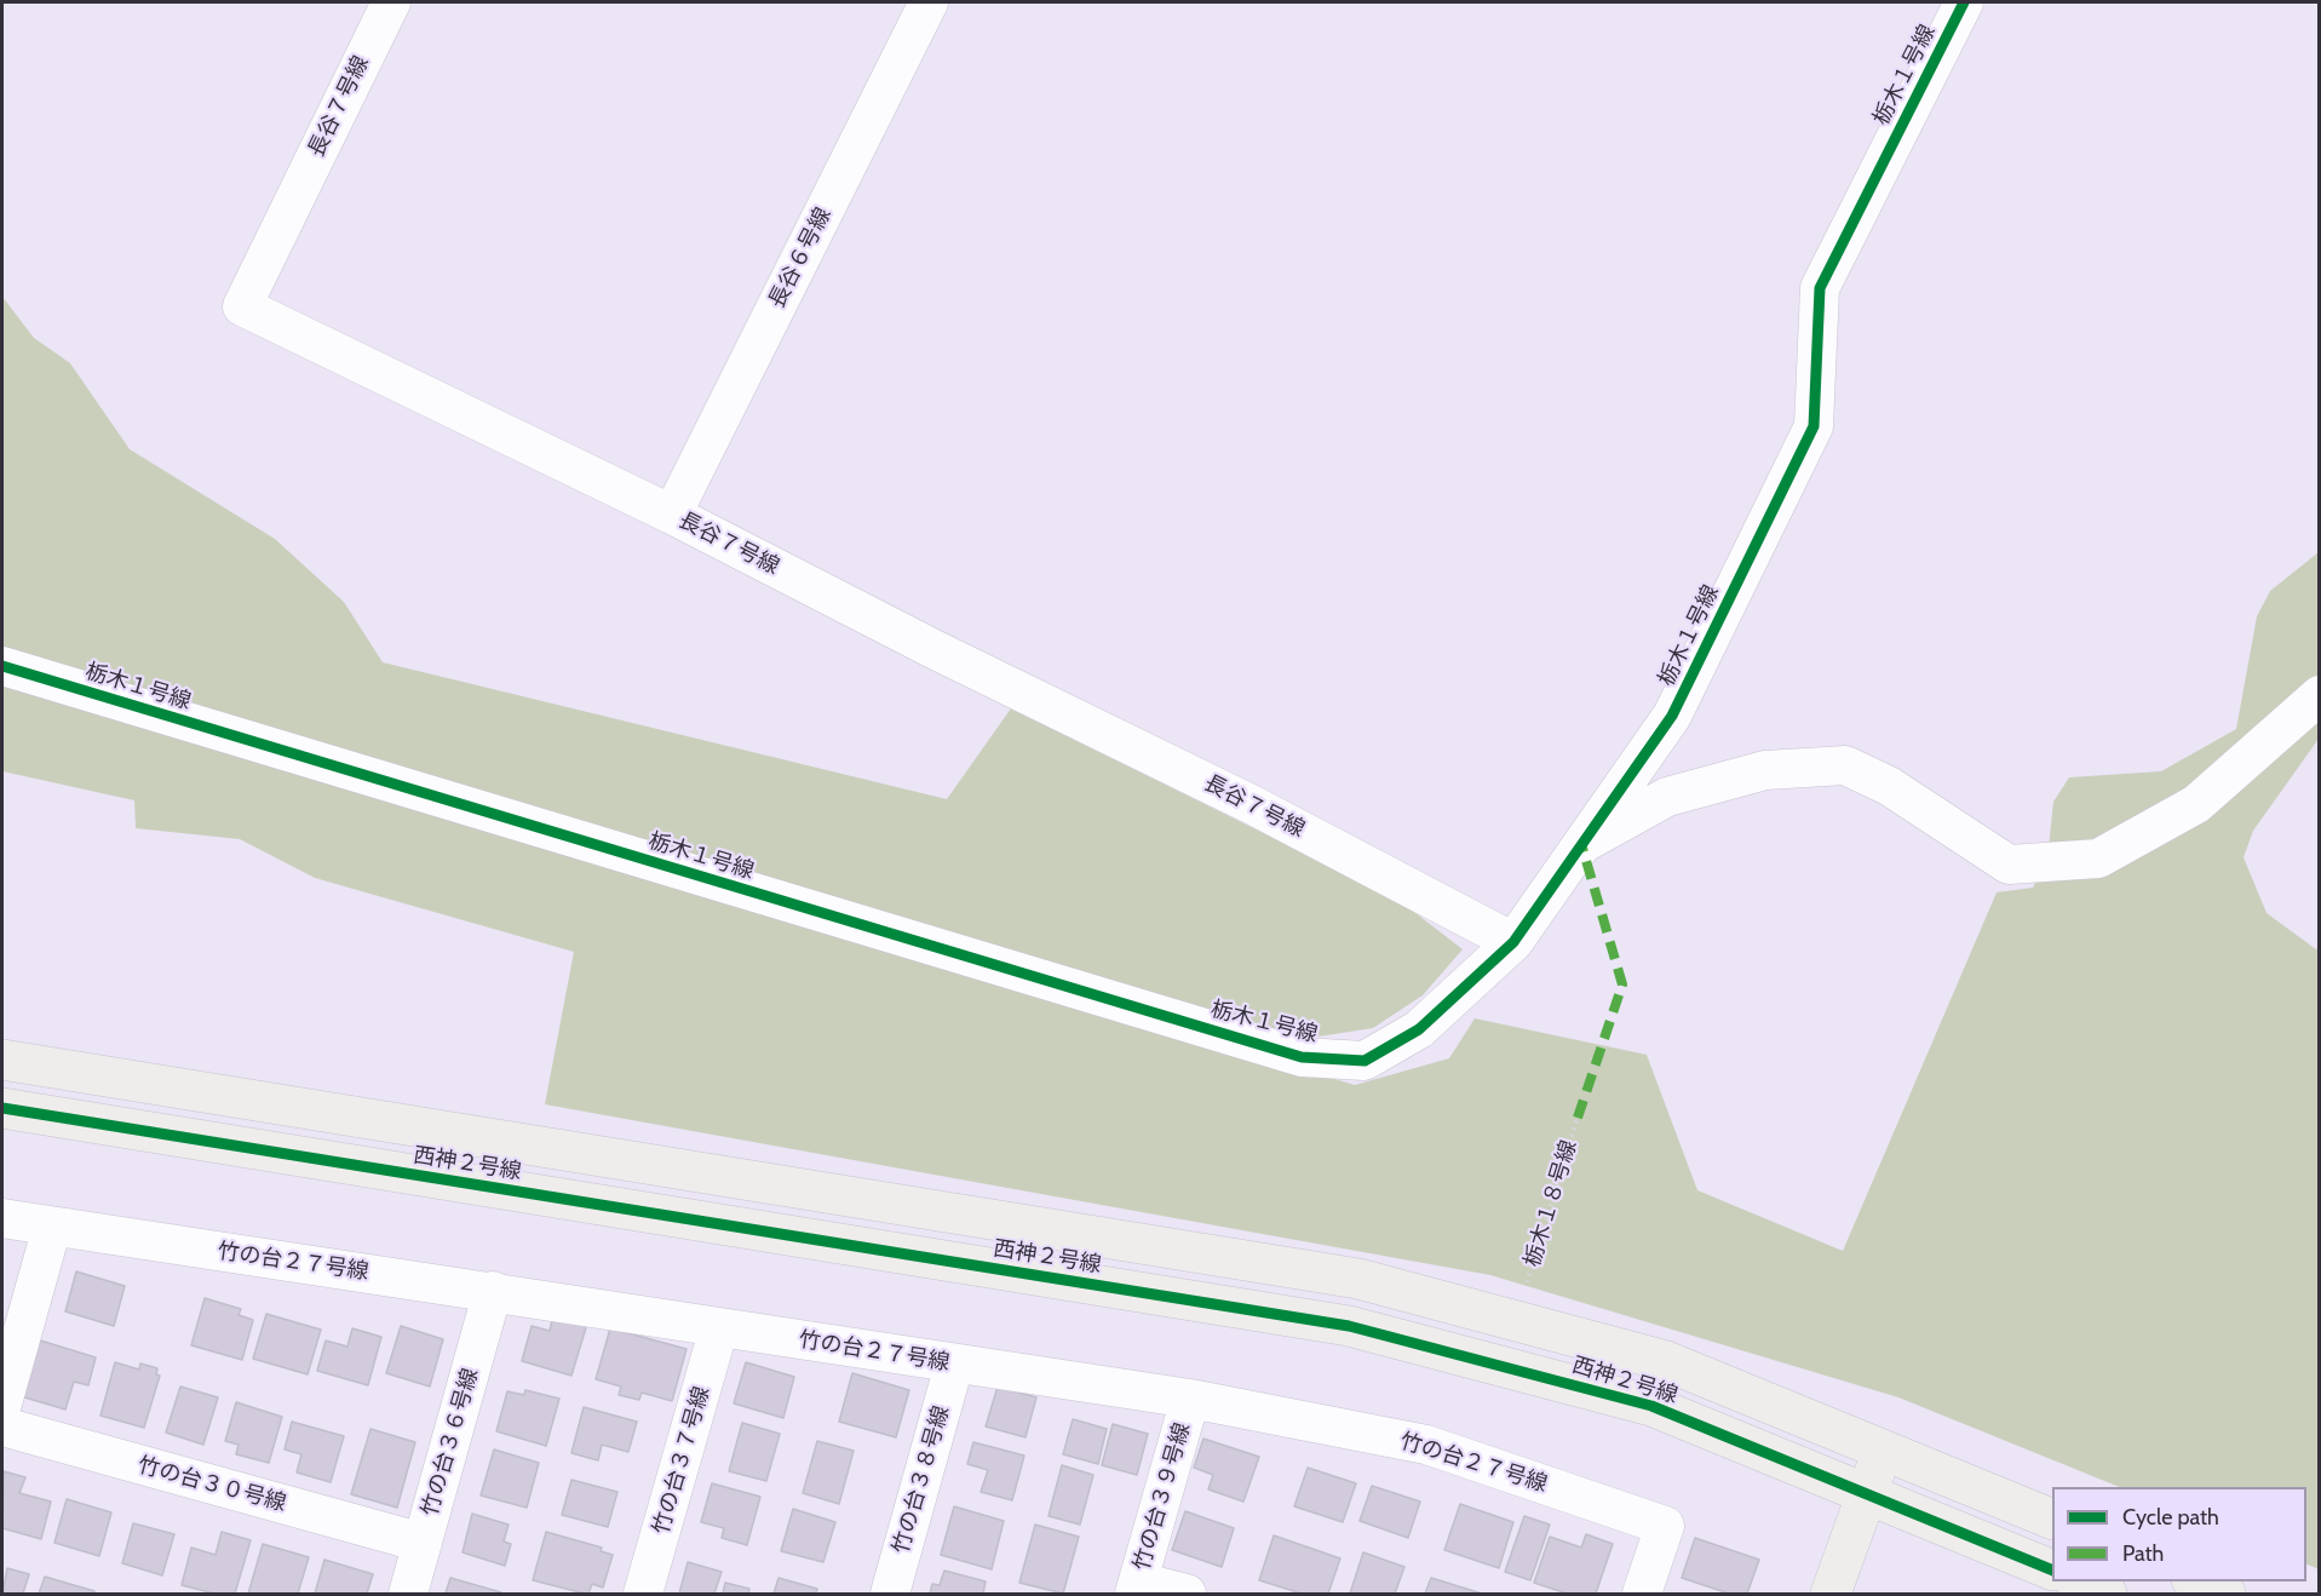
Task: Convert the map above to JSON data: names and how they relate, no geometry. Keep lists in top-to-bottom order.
{
  "streets": {
    "street": [
      "栃木１号線",
      "長谷７号線",
      "長谷６号線",
      "西神２号線",
      "竹の台２７号線",
      "竹の台３６号線",
      "竹の台３７号線",
      "竹の台３８号線",
      "竹の台３０号線",
      "竹の台３９号線"
    ],
    "path": ["栃木１８号線"]
  },
  "crossings": [
    ["栃木１号線", "長谷７号線"],
    ["長谷７号線", "長谷６号線"],
    ["竹の台２７号線", "竹の台３６号線"],
    ["竹の台２７号線", "竹の台３７号線"],
    ["竹の台２７号線", "竹の台３８号線"],
    ["竹の台２７号線", "竹の台３９号線"],
    ["竹の台３６号線", "竹の台３０号線"]
  ],
  "legend": ["Cycle path", "Path"]
}
